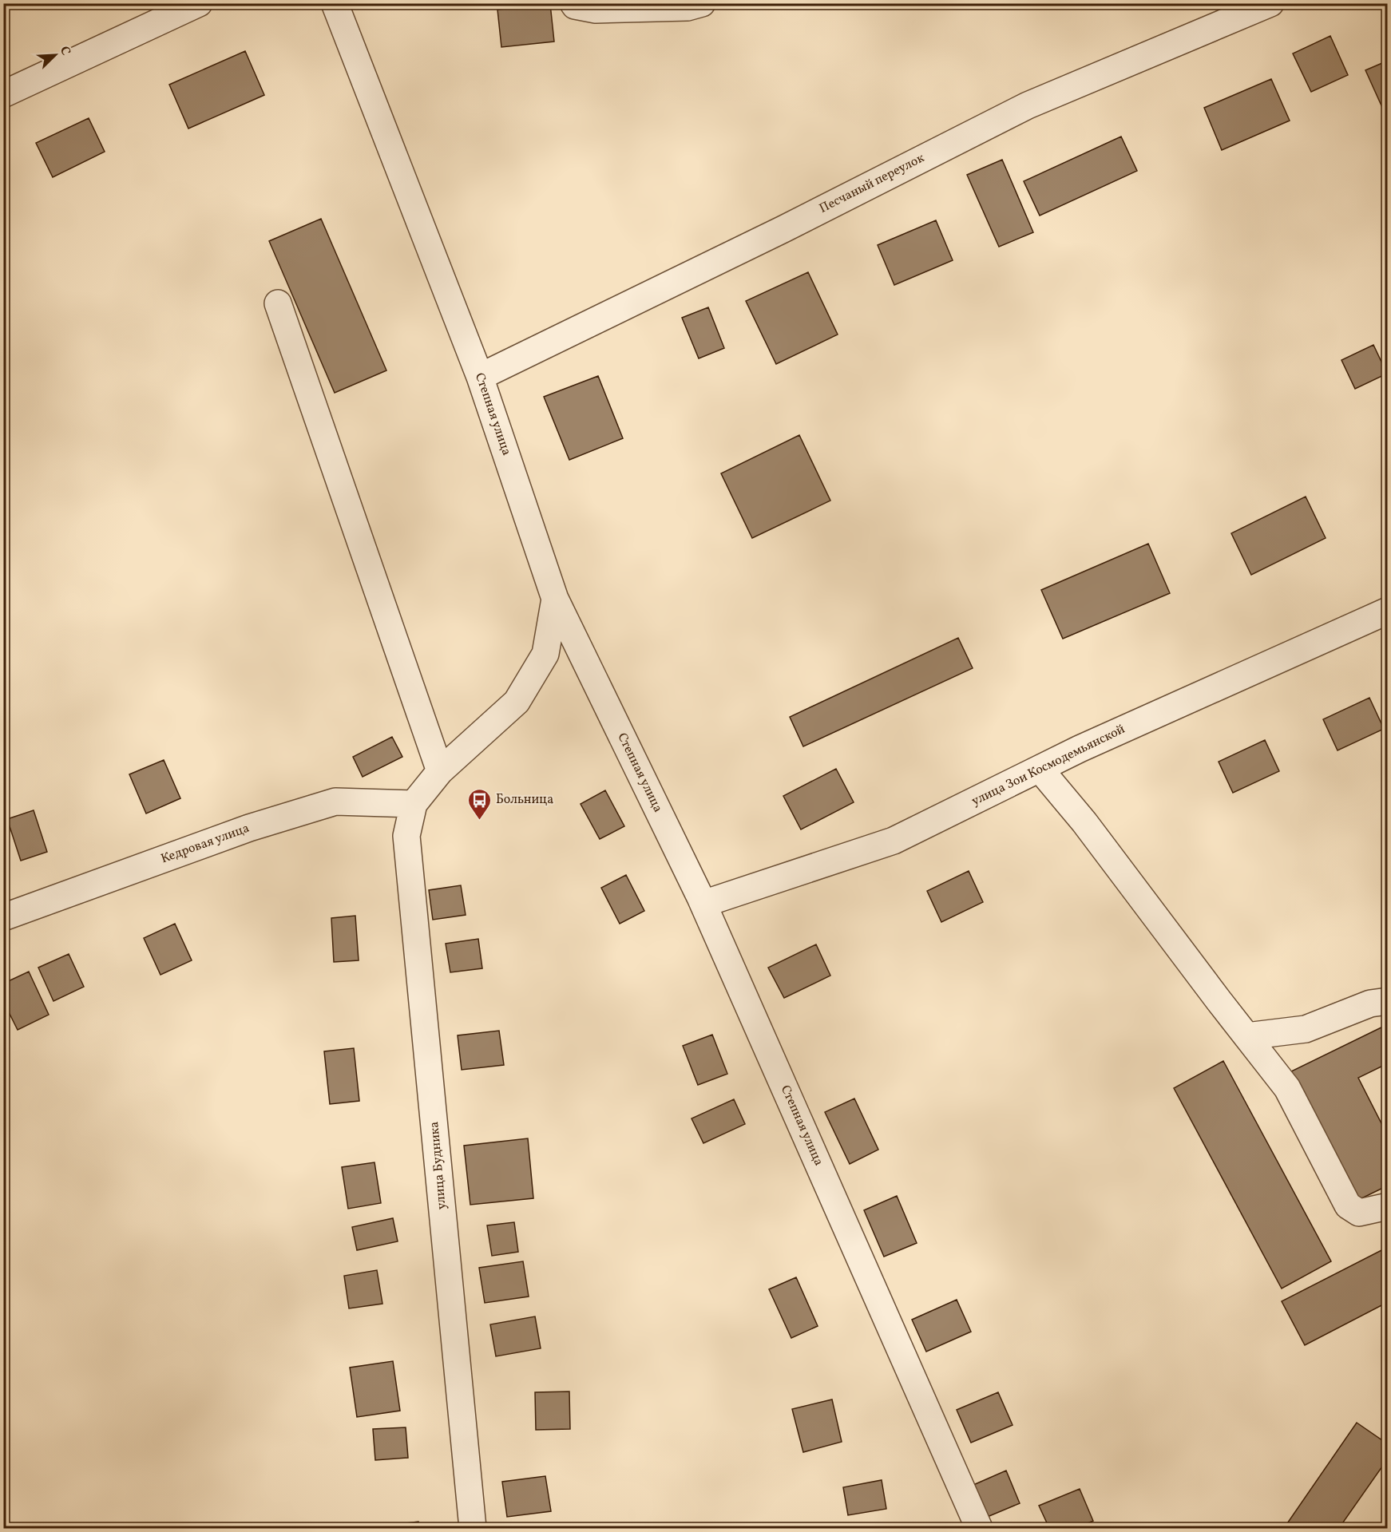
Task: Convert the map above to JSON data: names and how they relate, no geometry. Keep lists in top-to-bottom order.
{
  "streets": {
    "street": [
      "Песчаный переулок",
      "Степная улица",
      "улица Зои Космодемьянской",
      "Кедровая улица",
      "улица Будника"
    ]
  },
  "crossings": [
    ["Песчаный переулок", "Степная улица"],
    ["Степная улица", "улица Зои Космодемьянской"],
    ["Кедровая улица", "улица Будника"]
  ],
  "places": {
    "bus stop": ["Больница"]
  },
  "north": "top right"
}
